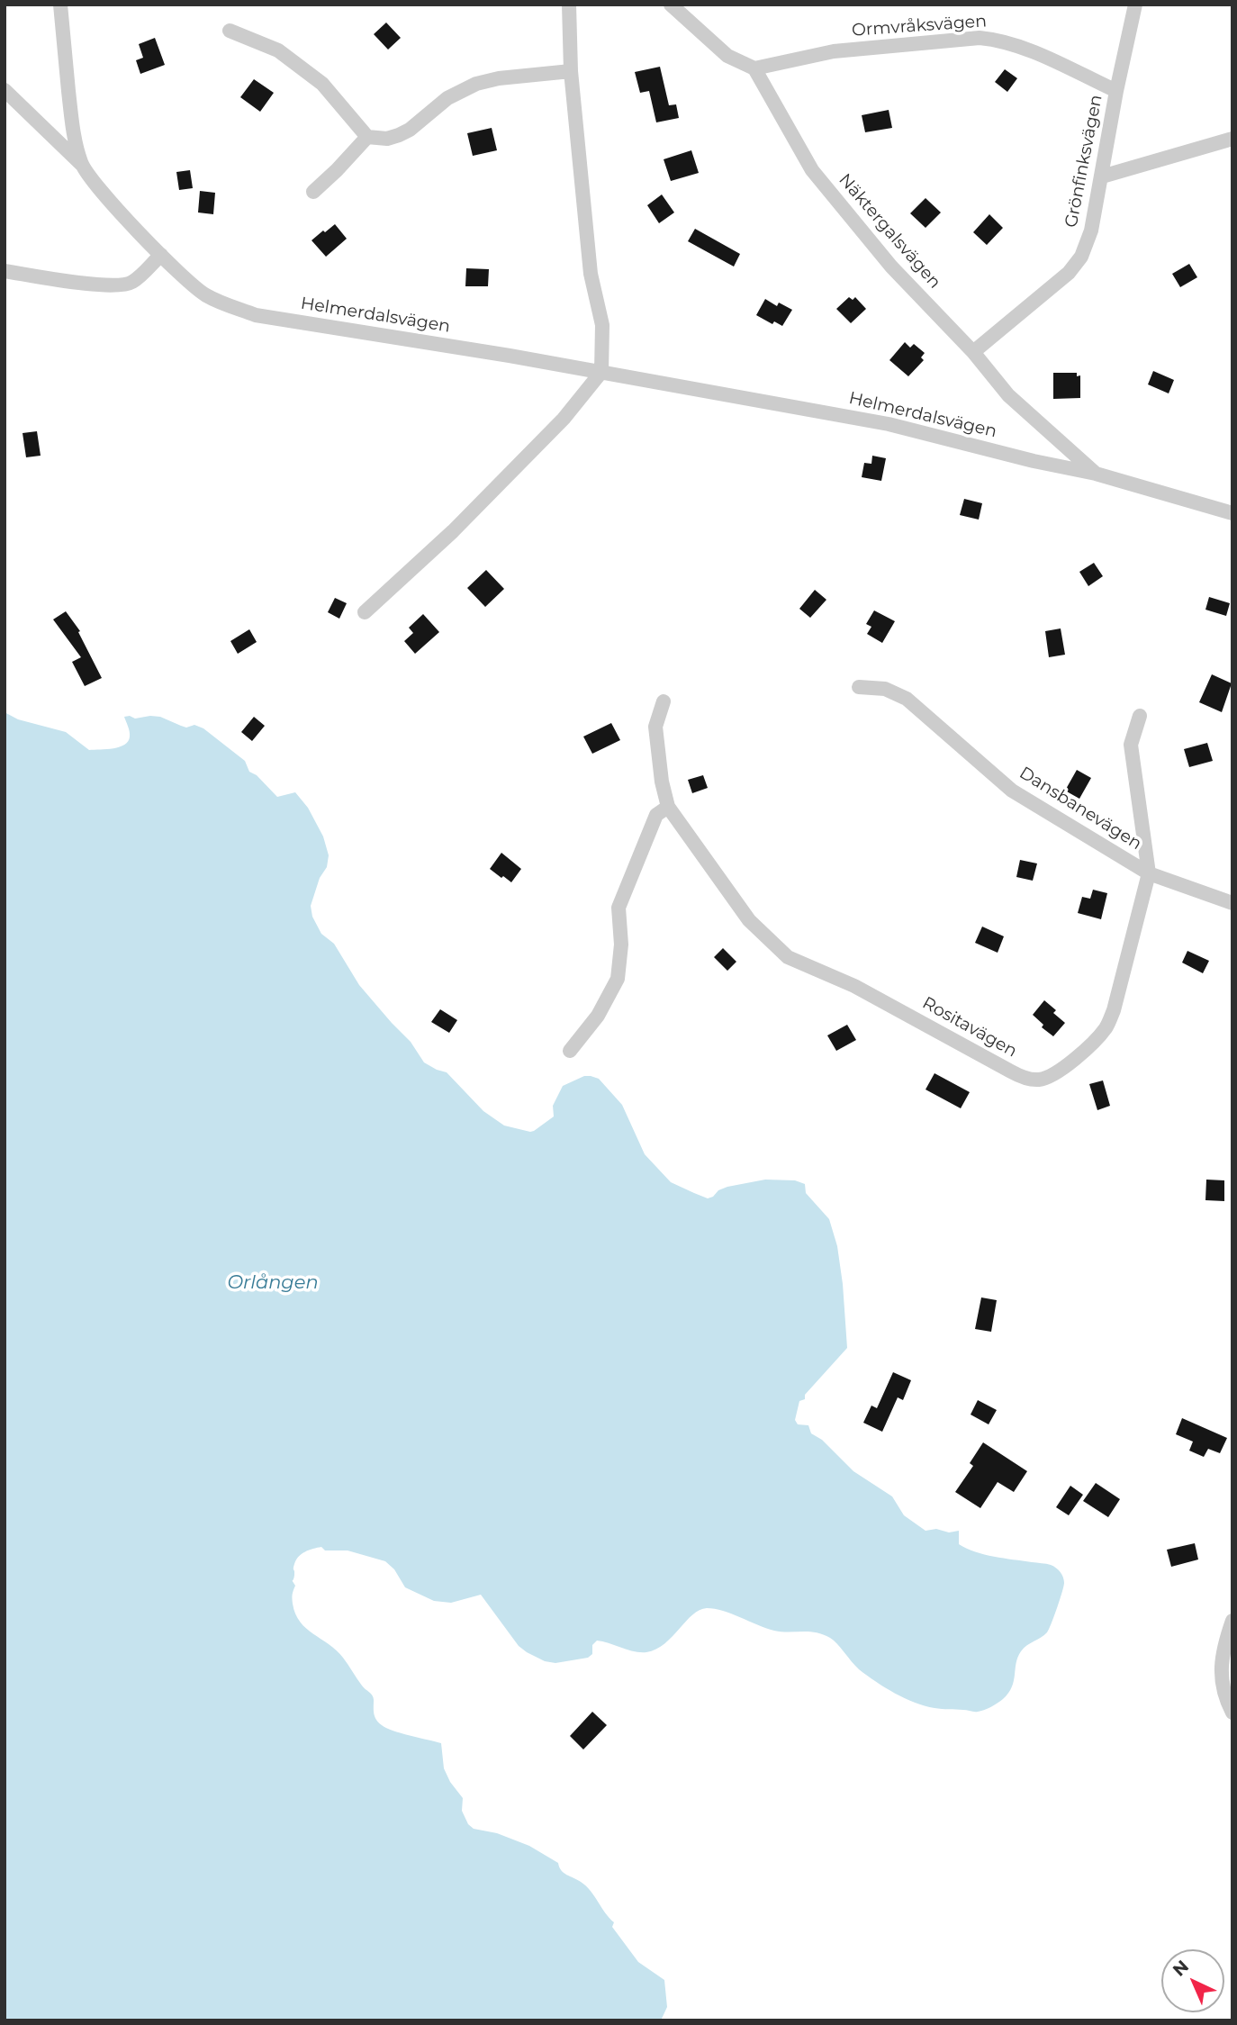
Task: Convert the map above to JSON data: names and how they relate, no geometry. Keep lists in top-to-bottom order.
{
  "streets": {
    "street": [
      "Ormvråksvägen",
      "Grönfinksvägen",
      "Näktergalsvägen",
      "Helmerdalsvägen",
      "Dansbanevägen",
      "Rositavägen"
    ]
  },
  "crossings": [
    ["Ormvråksvägen", "Grönfinksvägen"],
    ["Ormvråksvägen", "Näktergalsvägen"],
    ["Grönfinksvägen", "Näktergalsvägen"],
    ["Näktergalsvägen", "Helmerdalsvägen"],
    ["Dansbanevägen", "Rositavägen"]
  ],
  "water": ["Orlången"],
  "north": "top left"
}
